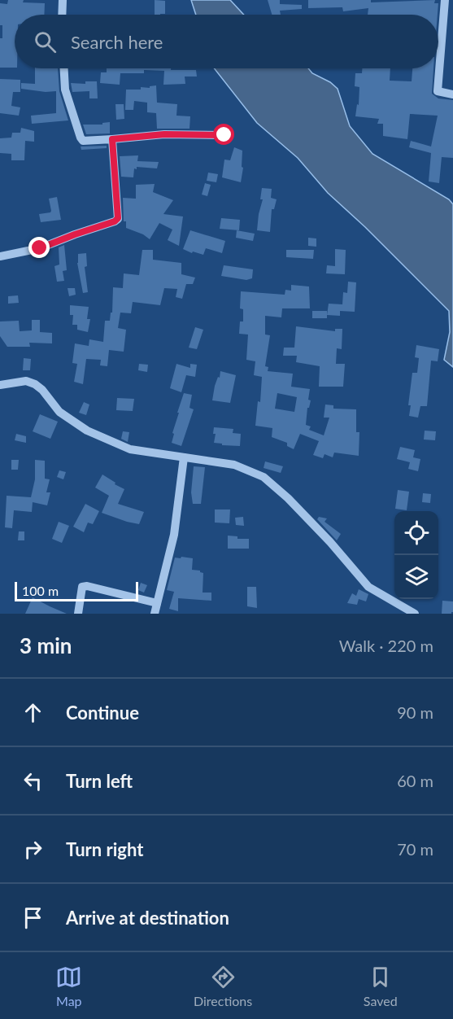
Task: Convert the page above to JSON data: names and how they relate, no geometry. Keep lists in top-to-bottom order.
{
  "scale_bar": "100 m",
  "page": {
    "search": "Search here",
    "scale": "100 m",
    "heading": ["3 min", "Walk · 220 m"],
    "list": [
      ["Continue", "90 m"],
      ["Turn left", "60 m"],
      ["Turn right", "70 m"],
      "Arrive at destination"
    ],
    "nav": ["Map", "Directions", "Saved"]
  }
}
